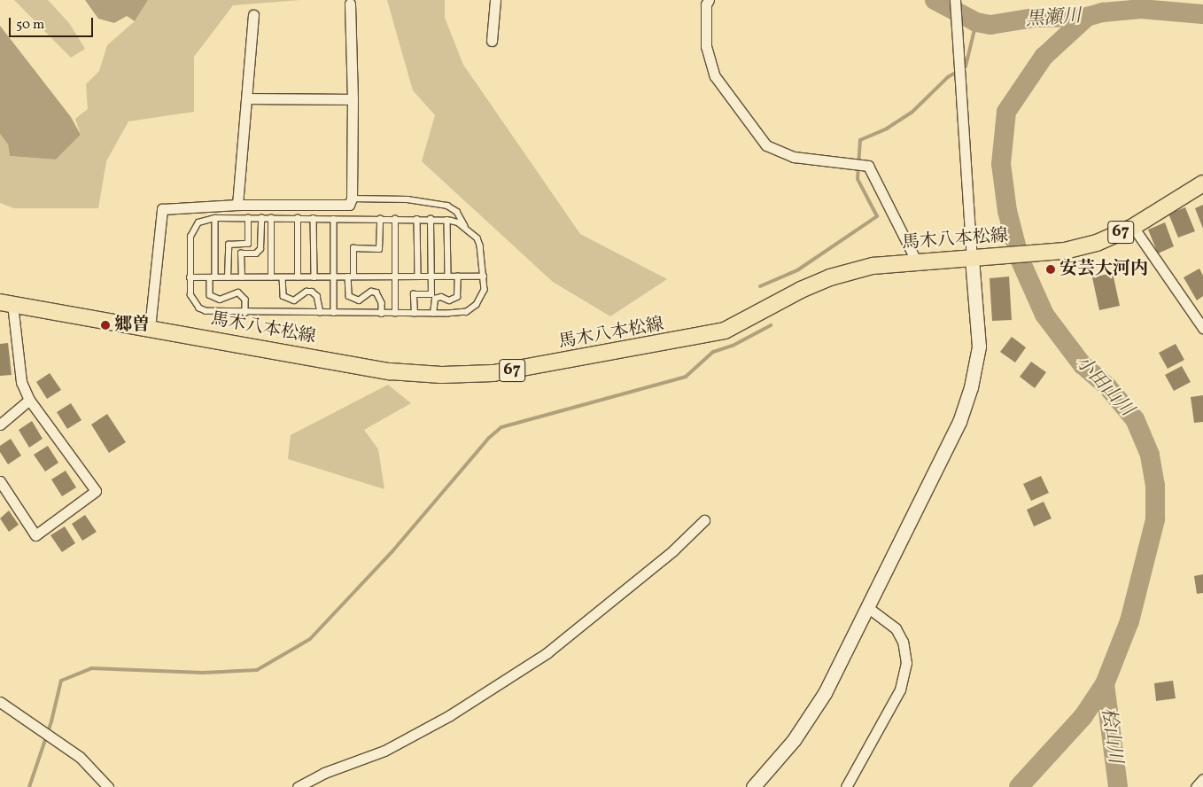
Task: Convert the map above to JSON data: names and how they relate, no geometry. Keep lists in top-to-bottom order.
{
  "streets": {
    "main road": ["67", "馬木八本松線"]
  },
  "water": ["黒瀬川", "小田山川", "桧山川"],
  "places": ["安芸大河内", "郷曽"],
  "scale_bar": "50 m"
}
